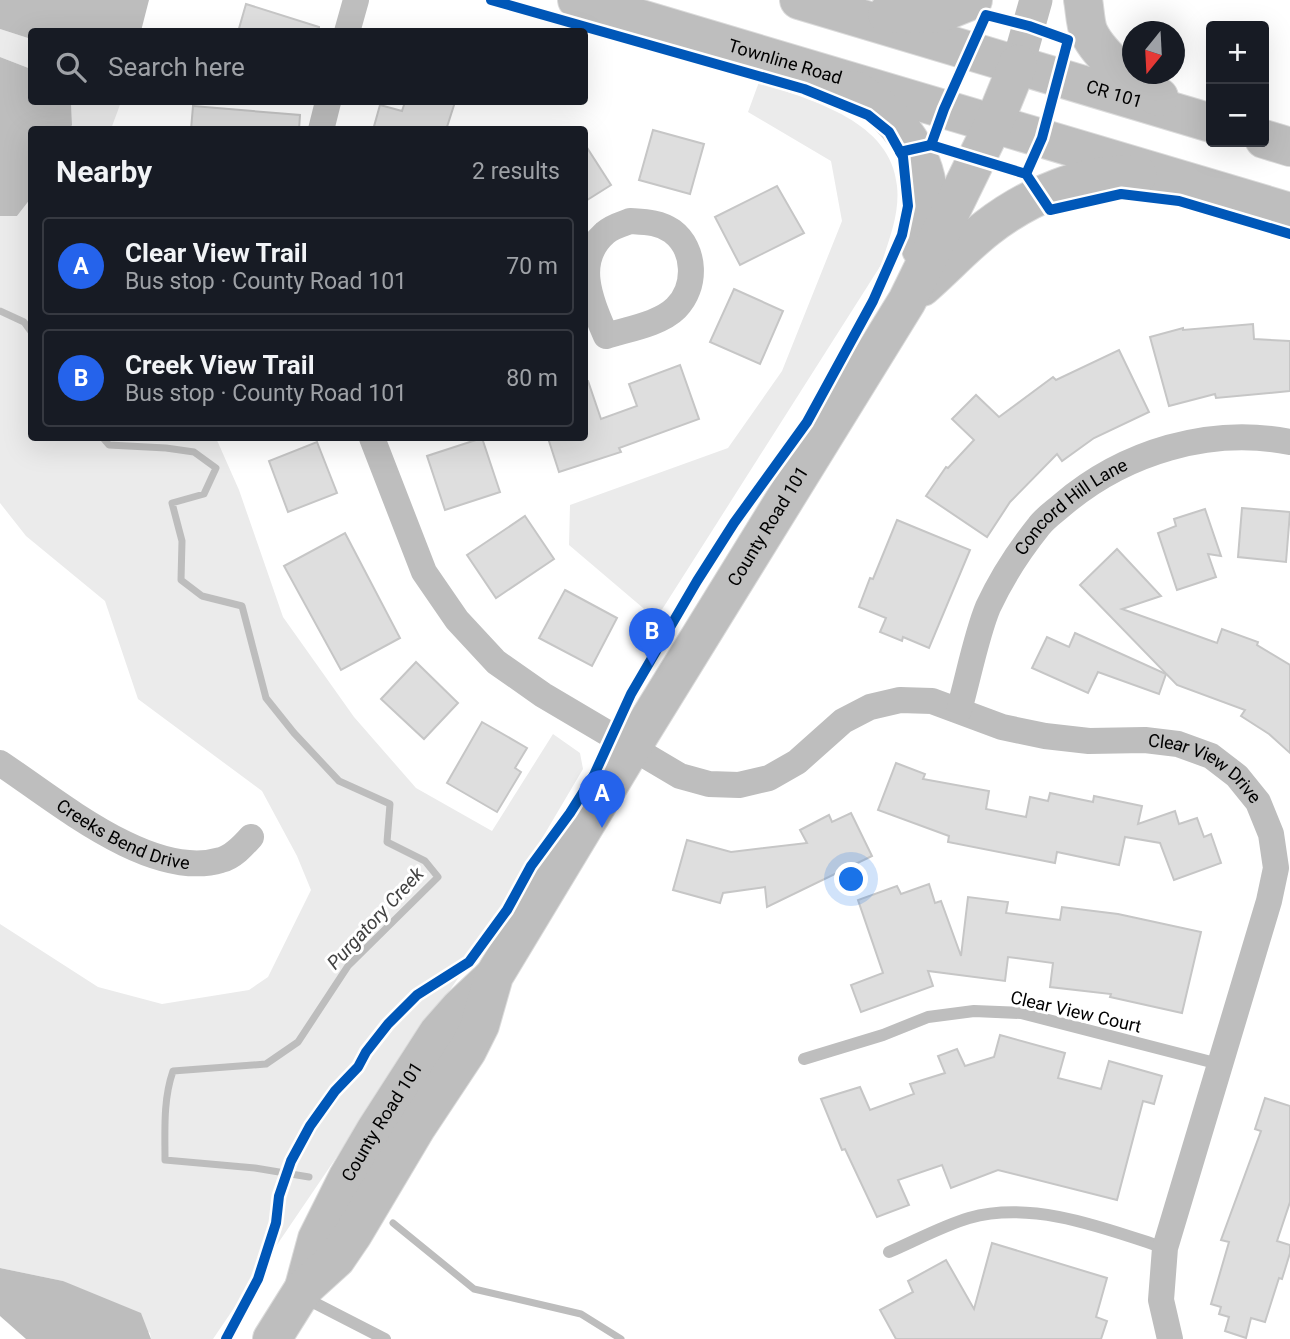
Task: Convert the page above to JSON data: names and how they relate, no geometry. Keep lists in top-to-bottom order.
{
  "streets": {
    "main road": ["Townline Road", "CR 101", "County Road 101"],
    "street": ["Concord Hill Lane", "Clear View Drive", "Creeks Bend Drive"],
    "lane": ["Clear View Court"]
  },
  "crossings": [
    ["Townline Road", "County Road 101"],
    ["CR 101", "County Road 101"],
    ["Concord Hill Lane", "Clear View Drive"],
    ["County Road 101", "Clear View Drive"],
    ["Clear View Drive", "Clear View Court"]
  ],
  "water": ["Purgatory Creek"],
  "north": "bottom",
  "page": {
    "map_buttons": ["+", "−"],
    "search": "Search here",
    "heading": ["Nearby", "2 results"],
    "list": [
      {
        "mark": "A",
        "name": "Clear View Trail",
        "note": "Bus stop · County Road 101",
        "value": "70 m"
      },
      {
        "mark": "B",
        "name": "Creek View Trail",
        "note": "Bus stop · County Road 101",
        "value": "80 m"
      }
    ],
    "pins": ["B", "A"]
  }
}
